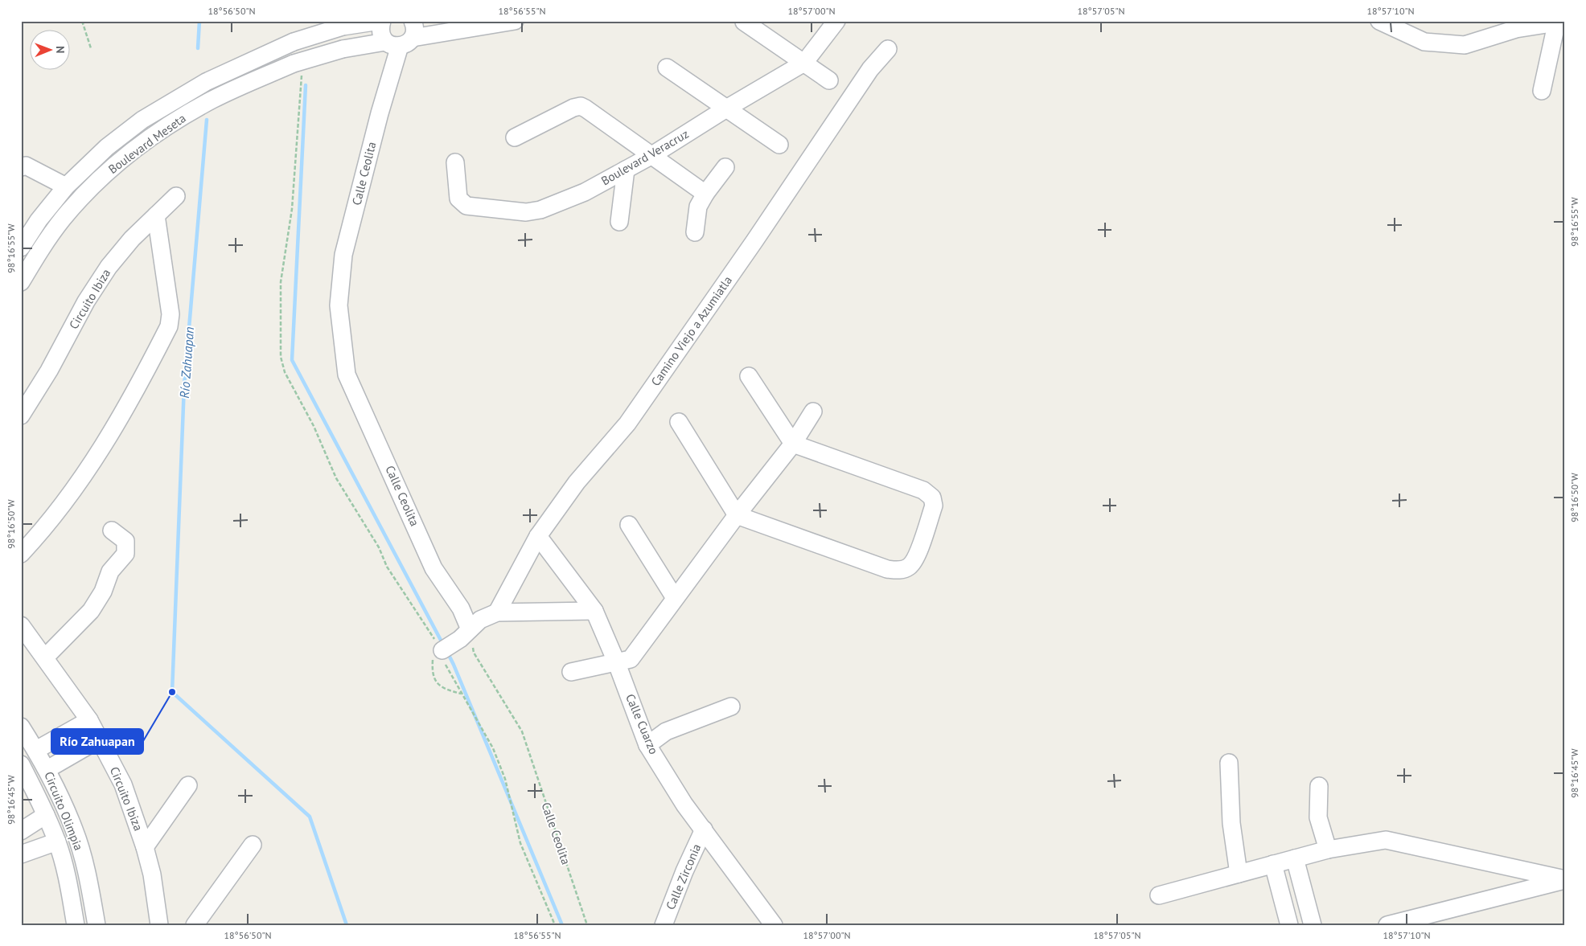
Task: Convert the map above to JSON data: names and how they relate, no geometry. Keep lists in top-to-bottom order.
{
  "streets": {
    "street": [
      "Boulevard Meseta",
      "Boulevard Veracruz",
      "Calle Ceolita",
      "Circuito Ibiza",
      "Camino Viejo a Azumiatla",
      "Calle Cuarzo",
      "Circuito Olimpia",
      "Calle Zirconia"
    ]
  },
  "crossings": [
    ["Boulevard Meseta", "Calle Ceolita"],
    ["Camino Viejo a Azumiatla", "Calle Cuarzo"],
    ["Calle Cuarzo", "Calle Zirconia"]
  ],
  "water": ["Río Zahuapan"],
  "places": ["Río Zahuapan"],
  "north": "right",
  "coordinates": [
    "18°56'50\"N",
    "18°56'55\"N",
    "18°57'00\"N",
    "18°57'05\"N",
    "18°57'10\"N",
    "98°16'55\"W",
    "98°16'50\"W",
    "98°16'45\"W"
  ]
}
